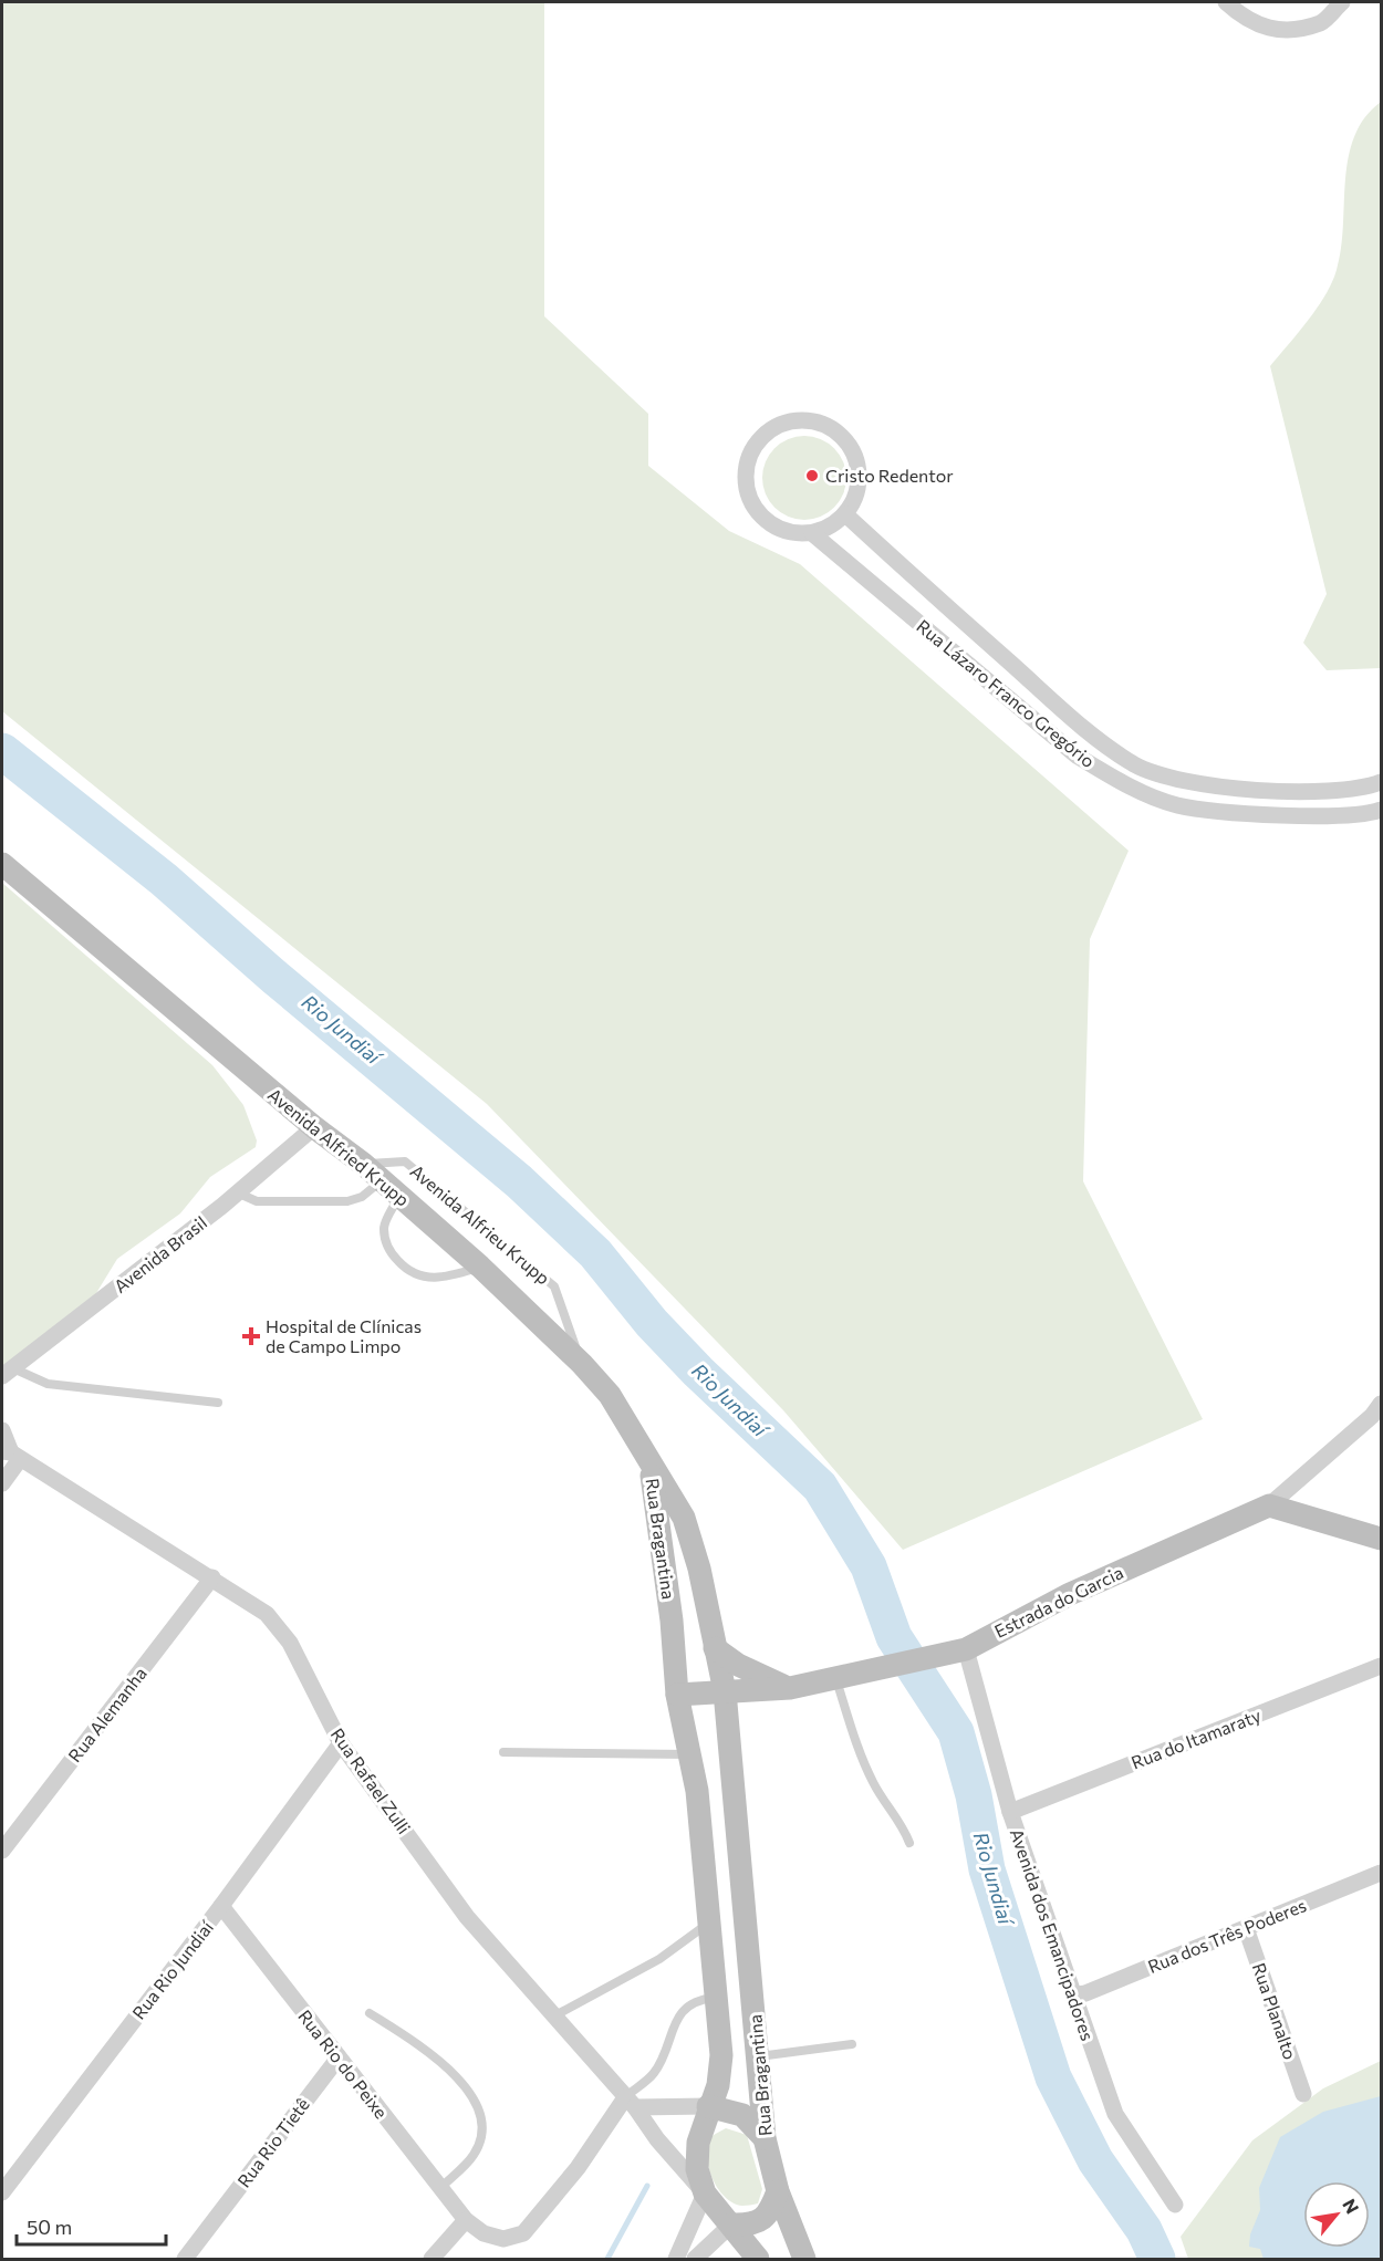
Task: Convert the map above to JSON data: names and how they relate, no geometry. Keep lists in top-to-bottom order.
{
  "streets": {
    "main road": ["Avenida Alfried Krupp", "Rua Bragantina", "Estrada do Garcia"],
    "street": [
      "Rua Lázaro Franco Gregório",
      "Avenida Brasil",
      "Rua Alemanha",
      "Rua do Itamaraty",
      "Rua Rafael Zulli",
      "Avenida dos Emancipadores",
      "Rua dos Três Poderes",
      "Rua Rio Jundiaí",
      "Rua Planalto",
      "Rua Rio do Peixe",
      "Rua Rio Tietê"
    ],
    "lane": ["Avenida Alfrieu Krupp"]
  },
  "crossings": [
    ["Avenida Alfried Krupp", "Avenida Alfrieu Krupp"],
    ["Avenida Alfried Krupp", "Avenida Brasil"],
    ["Avenida Alfried Krupp", "Rua Bragantina"],
    ["Rua Bragantina", "Estrada do Garcia"],
    ["Rua Bragantina", "Rua Rafael Zulli"],
    ["Estrada do Garcia", "Avenida dos Emancipadores"],
    ["Rua Alemanha", "Rua Rafael Zulli"],
    ["Rua do Itamaraty", "Avenida dos Emancipadores"],
    ["Rua Rafael Zulli", "Rua Rio Jundiaí"],
    ["Avenida dos Emancipadores", "Rua dos Três Poderes"],
    ["Rua dos Três Poderes", "Rua Planalto"],
    ["Rua Rio Jundiaí", "Rua Rio do Peixe"],
    ["Rua Rio do Peixe", "Rua Rio Tietê"]
  ],
  "water": ["Rio Jundiaí"],
  "places": {
    "other": ["Cristo Redentor"],
    "health": ["Hospital de Clínicas de Campo Limpo"]
  },
  "scale_bar": "50 m",
  "north": "top right"
}
